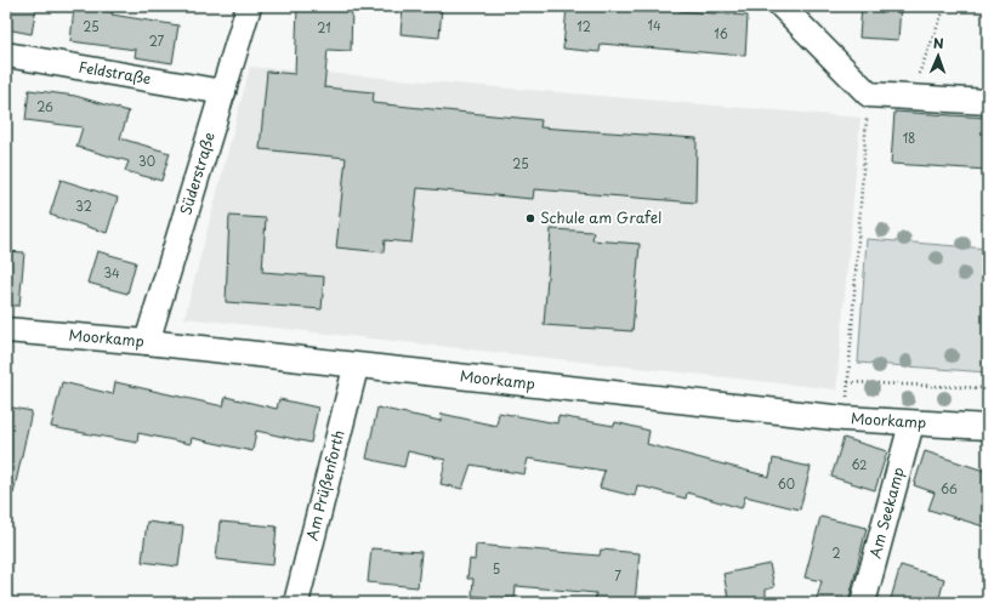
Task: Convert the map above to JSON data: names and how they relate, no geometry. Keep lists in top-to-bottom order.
{
  "streets": {
    "street": [
      "Feldstraße",
      "Süderstraße",
      "Moorkamp",
      "Am Prüßenforth",
      "Am Seekamp"
    ]
  },
  "crossings": [
    ["Feldstraße", "Süderstraße"],
    ["Süderstraße", "Moorkamp"],
    ["Moorkamp", "Am Prüßenforth"],
    ["Moorkamp", "Am Seekamp"]
  ],
  "places": ["Schule am Grafel"],
  "house_numbers": [
    "14",
    "25",
    "12",
    "21",
    "16",
    "27",
    "26",
    "18",
    "30",
    "25",
    "32",
    "34",
    "62",
    "60",
    "66",
    "2",
    "5",
    "7"
  ],
  "north": "top"
}
